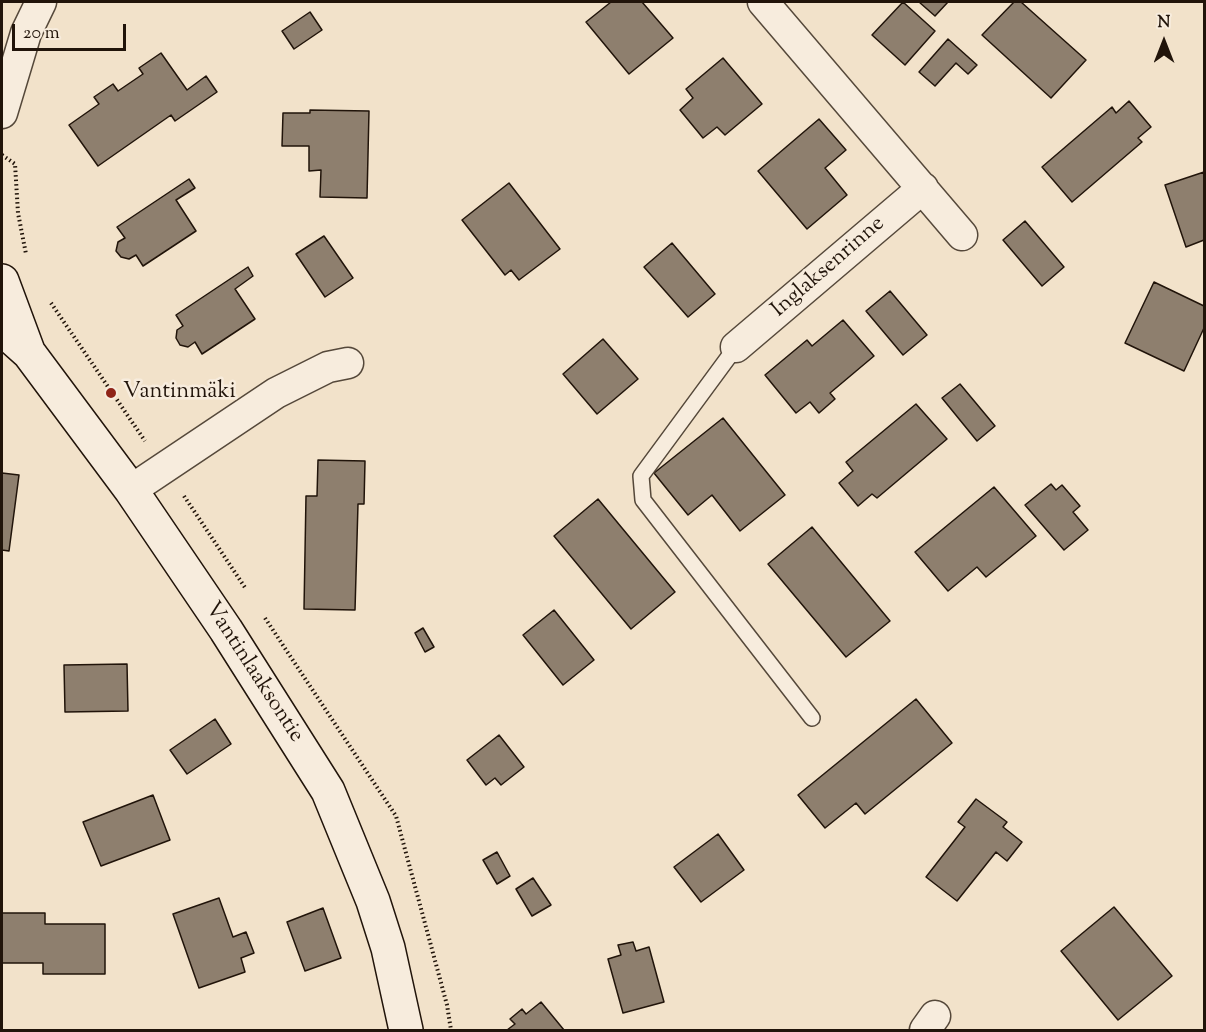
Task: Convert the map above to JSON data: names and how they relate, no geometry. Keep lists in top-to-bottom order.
{
  "streets": {
    "street": ["Inglaksenrinne", "Vantinlaaksontie"]
  },
  "places": ["Vantinmäki"],
  "scale_bar": "20 m",
  "north": "top"
}
